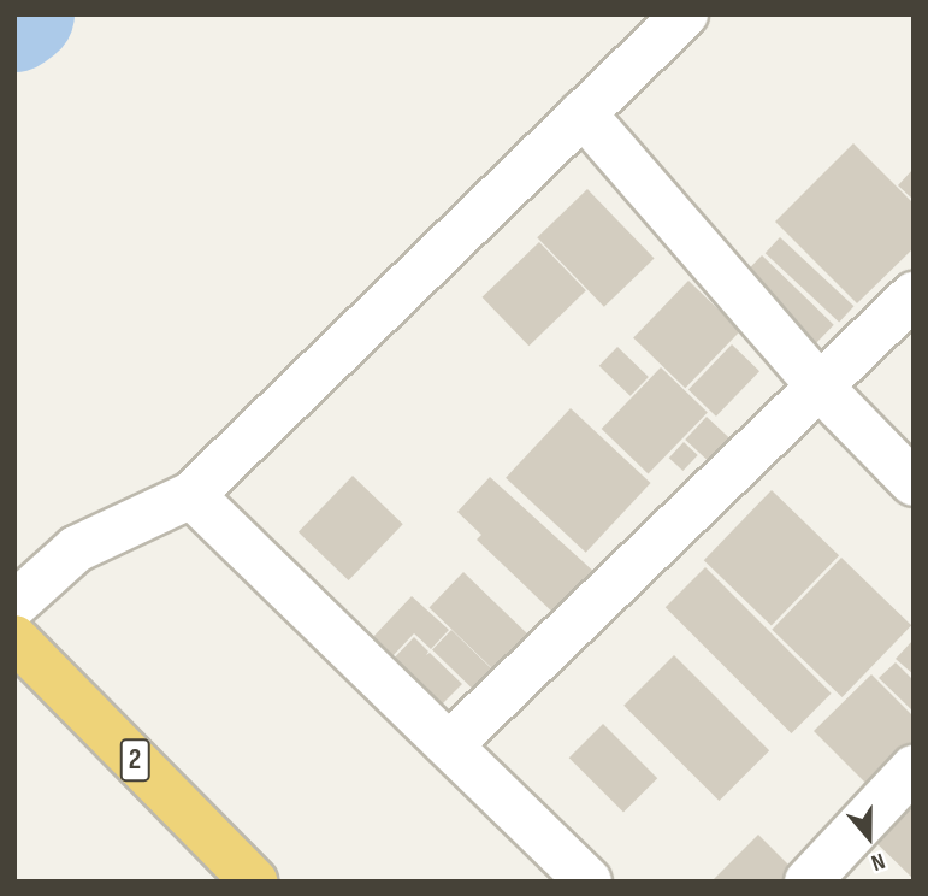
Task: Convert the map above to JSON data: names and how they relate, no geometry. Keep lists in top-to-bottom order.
{
  "streets": {
    "highway": ["2"]
  },
  "north": "bottom"
}
